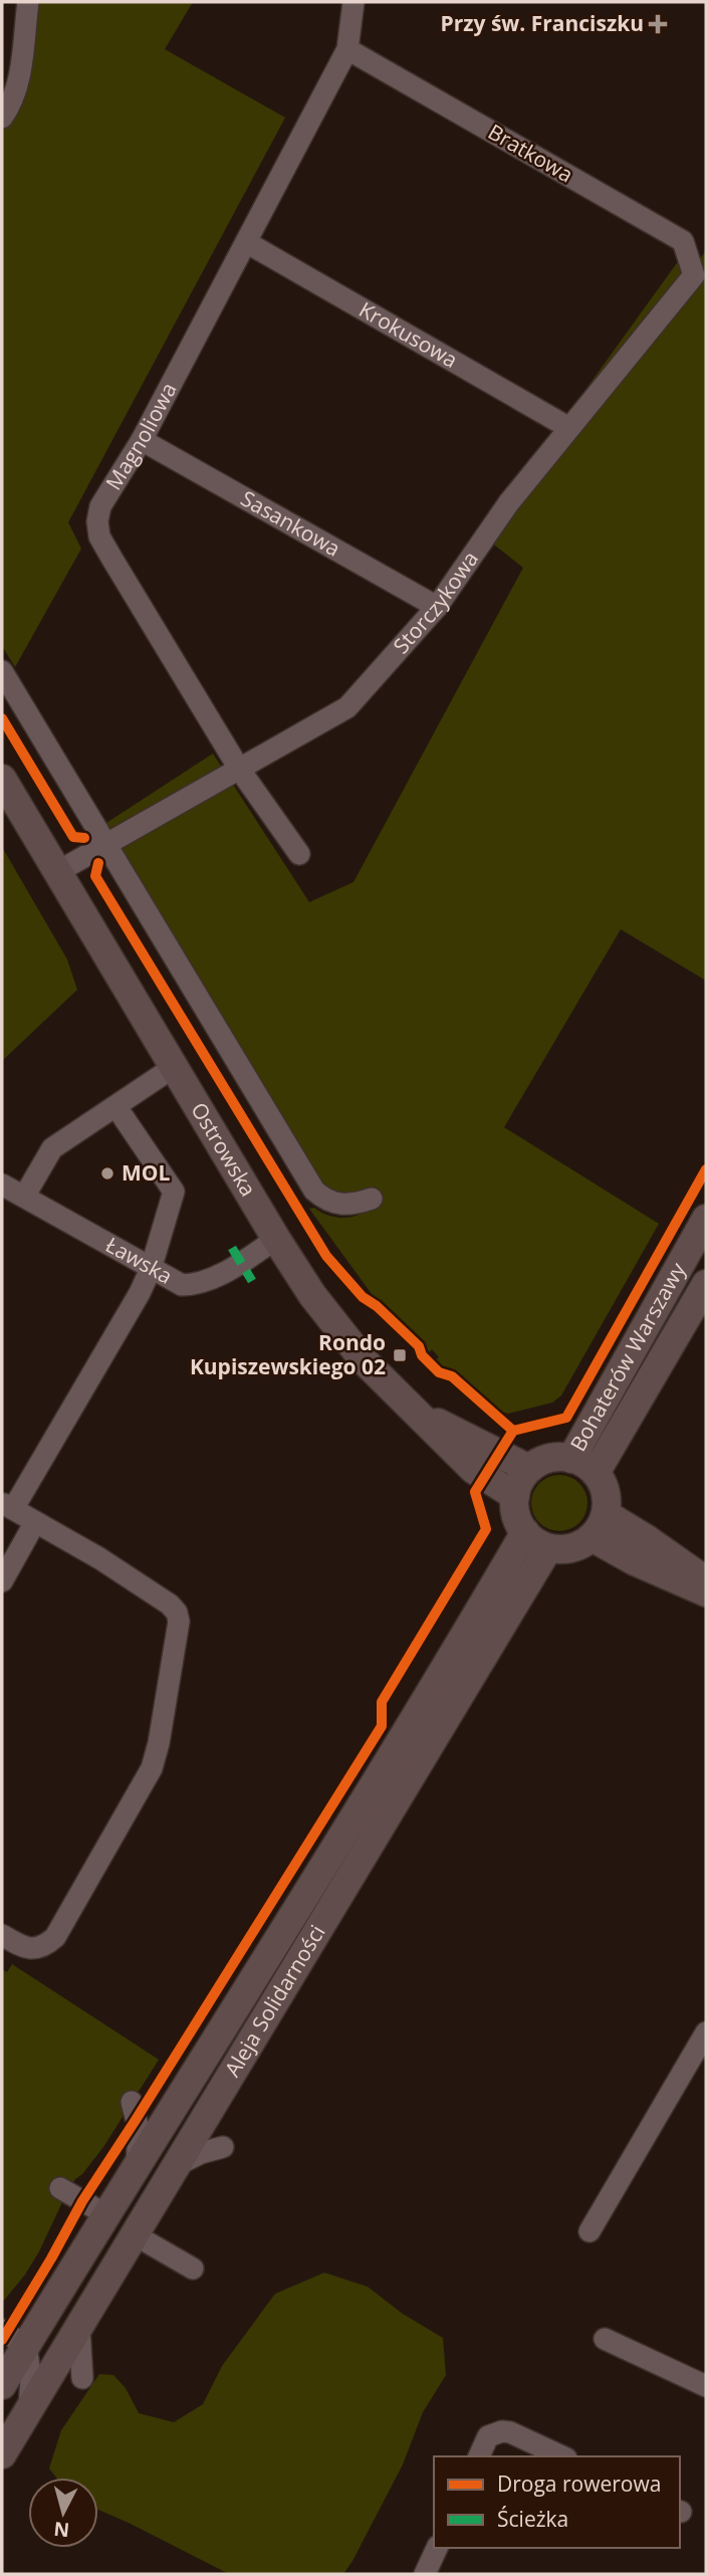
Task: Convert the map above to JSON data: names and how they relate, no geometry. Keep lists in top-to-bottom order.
{
  "streets": {
    "main road": ["Ostrowska", "Bohaterów Warszawy", "Aleja Solidarności"],
    "street": [
      "Bratkowa",
      "Krokusowa",
      "Magnoliowa",
      "Sasankowa",
      "Storczykowa",
      "Ławska"
    ]
  },
  "crossings": [
    ["Bratkowa", "Magnoliowa"],
    ["Bratkowa", "Storczykowa"],
    ["Krokusowa", "Magnoliowa"],
    ["Krokusowa", "Storczykowa"],
    ["Magnoliowa", "Sasankowa"],
    ["Magnoliowa", "Storczykowa"],
    ["Sasankowa", "Storczykowa"],
    ["Ostrowska", "Ławska"],
    ["Ostrowska", "Bohaterów Warszawy"],
    ["Ostrowska", "Aleja Solidarności"],
    ["Bohaterów Warszawy", "Aleja Solidarności"]
  ],
  "places": {
    "health": ["Przy św. Franciszku"],
    "other": ["MOL"],
    "transit": ["Rondo Kupiszewskiego 02"]
  },
  "legend": ["Droga rowerowa", "Ścieżka"],
  "north": "bottom"
}
